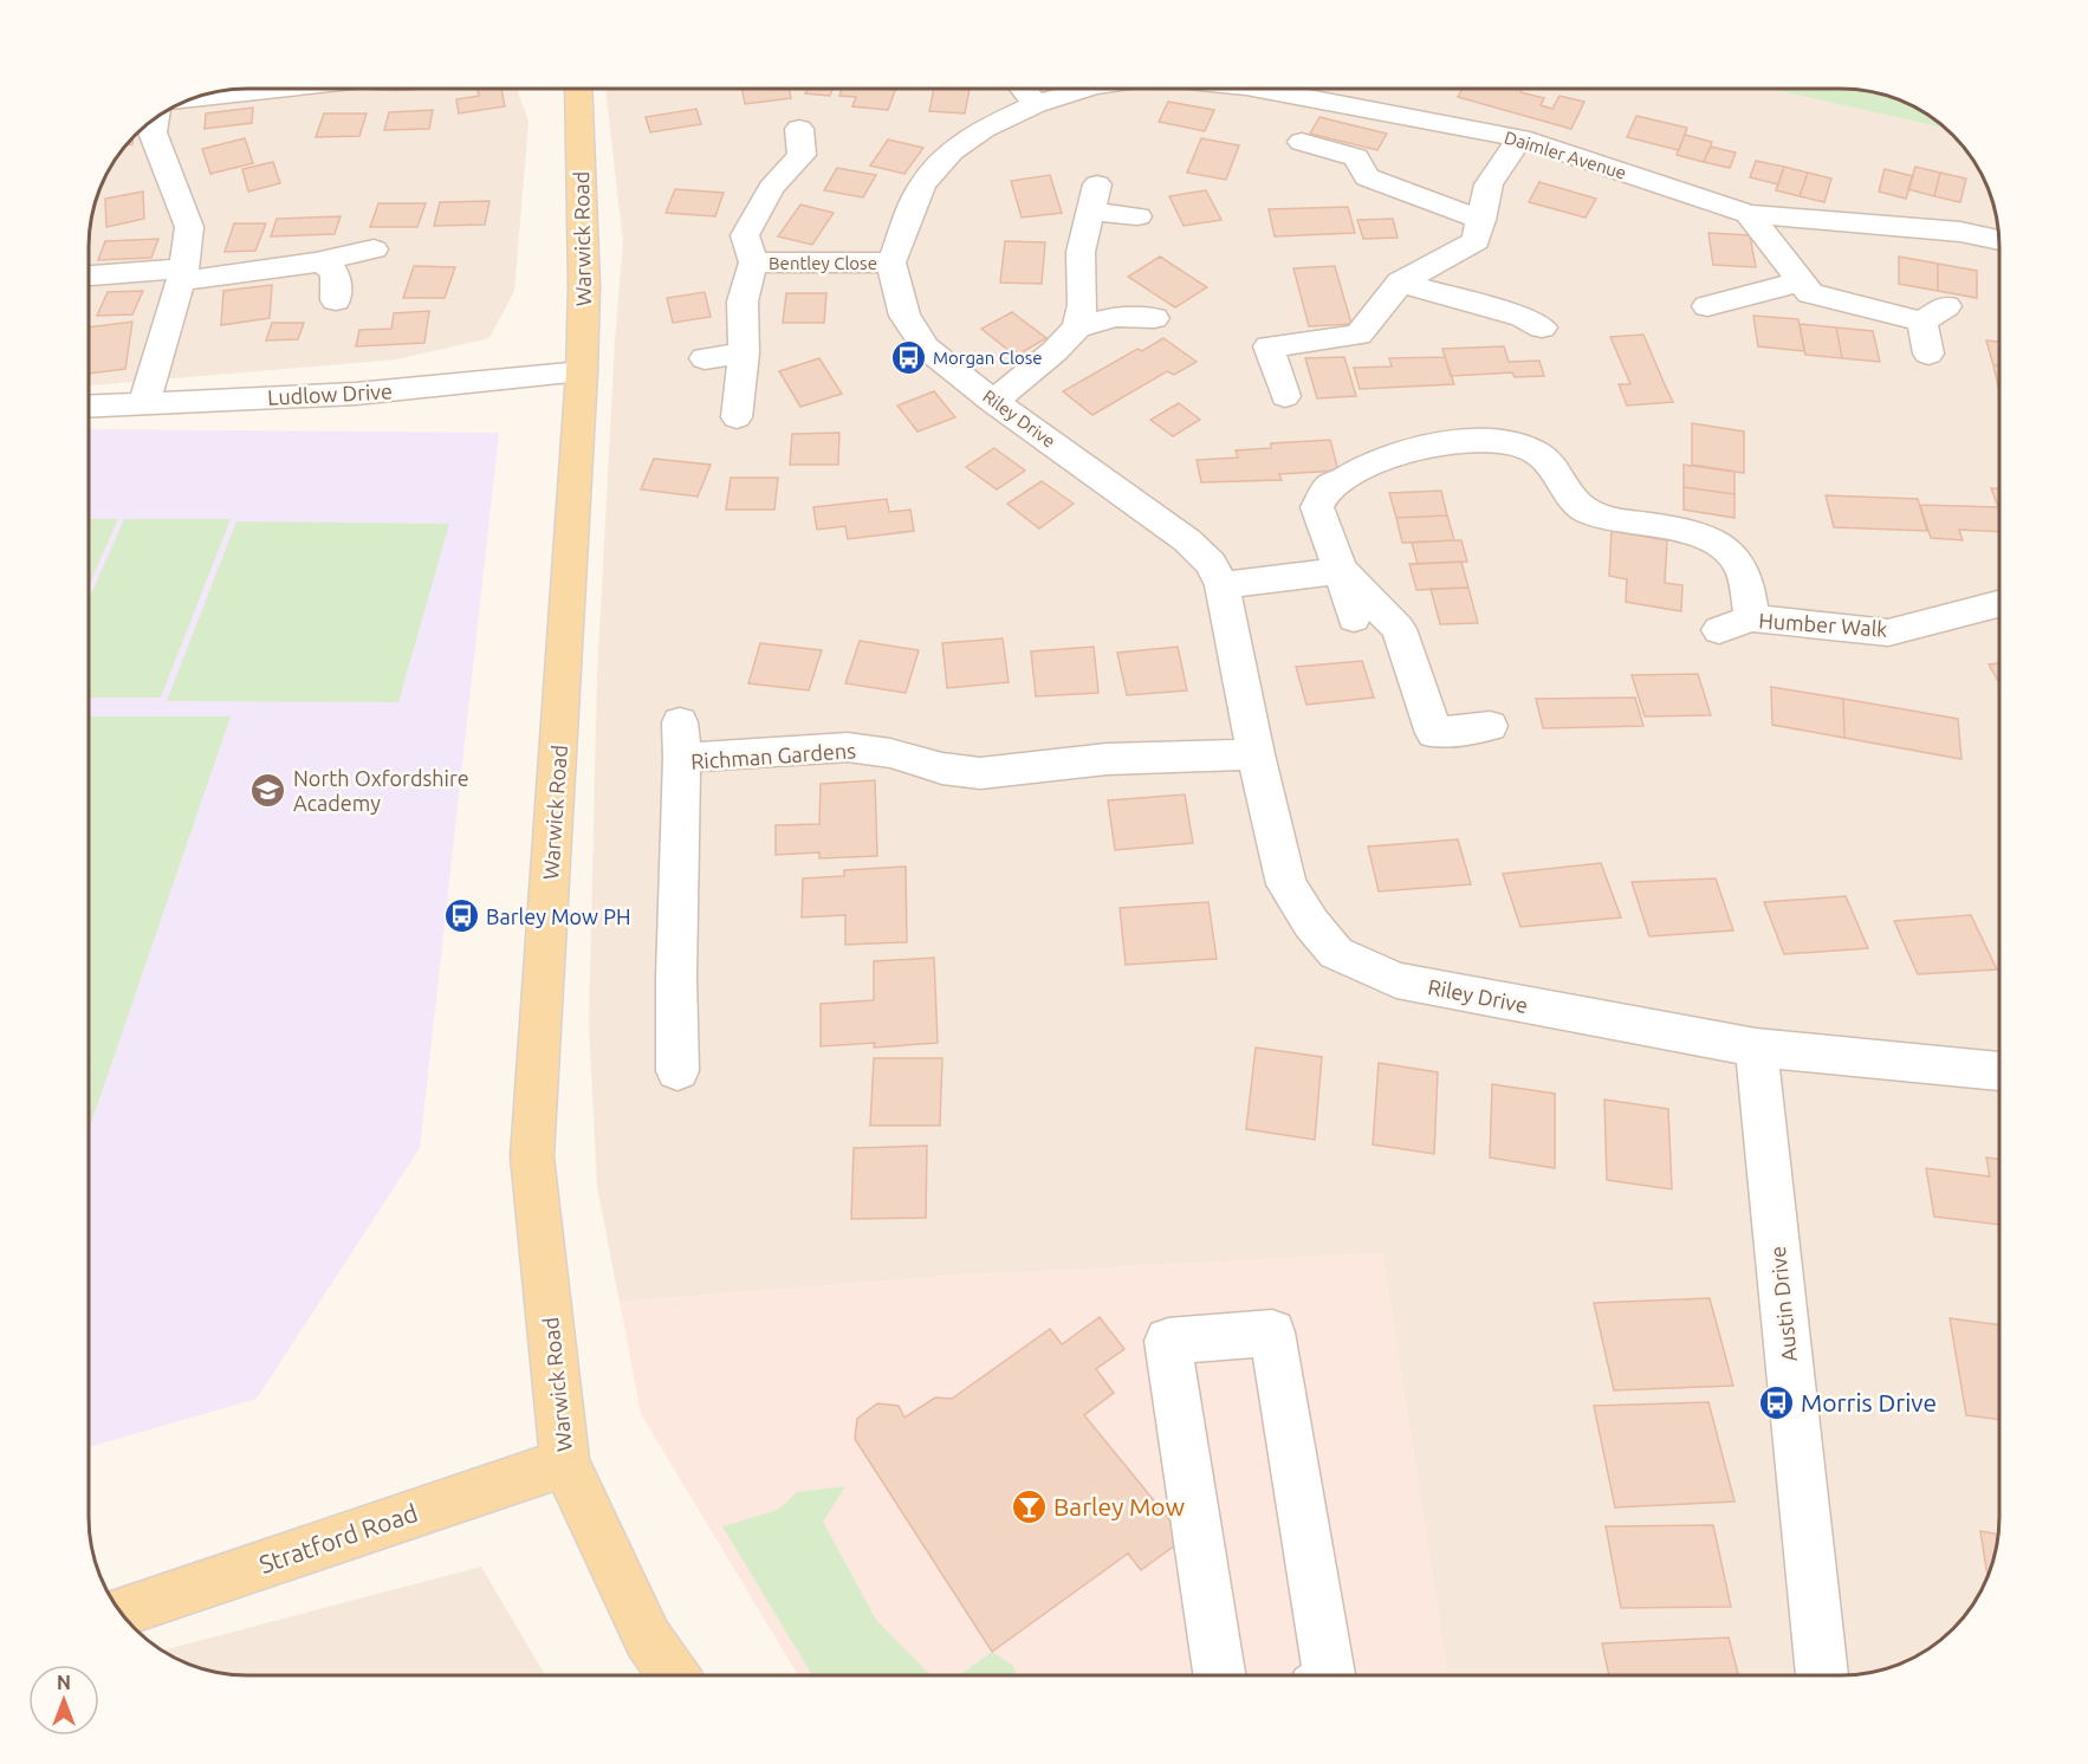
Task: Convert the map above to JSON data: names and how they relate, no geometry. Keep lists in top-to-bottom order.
{
  "streets": {
    "main road": ["Warwick Road", "Stratford Road"],
    "street": [
      "Daimler Avenue",
      "Bentley Close",
      "Ludlow Drive",
      "Riley Drive",
      "Humber Walk",
      "Richman Gardens",
      "Austin Drive"
    ]
  },
  "crossings": [
    ["Warwick Road", "Ludlow Drive"],
    ["Warwick Road", "Stratford Road"],
    ["Bentley Close", "Riley Drive"],
    ["Riley Drive", "Richman Gardens"],
    ["Riley Drive", "Austin Drive"]
  ],
  "places": {
    "bus stop": ["Morgan Close", "Barley Mow PH", "Morris Drive"],
    "school or university": ["North Oxfordshire Academy"],
    "bar": ["Barley Mow"]
  },
  "north": "top"
}
